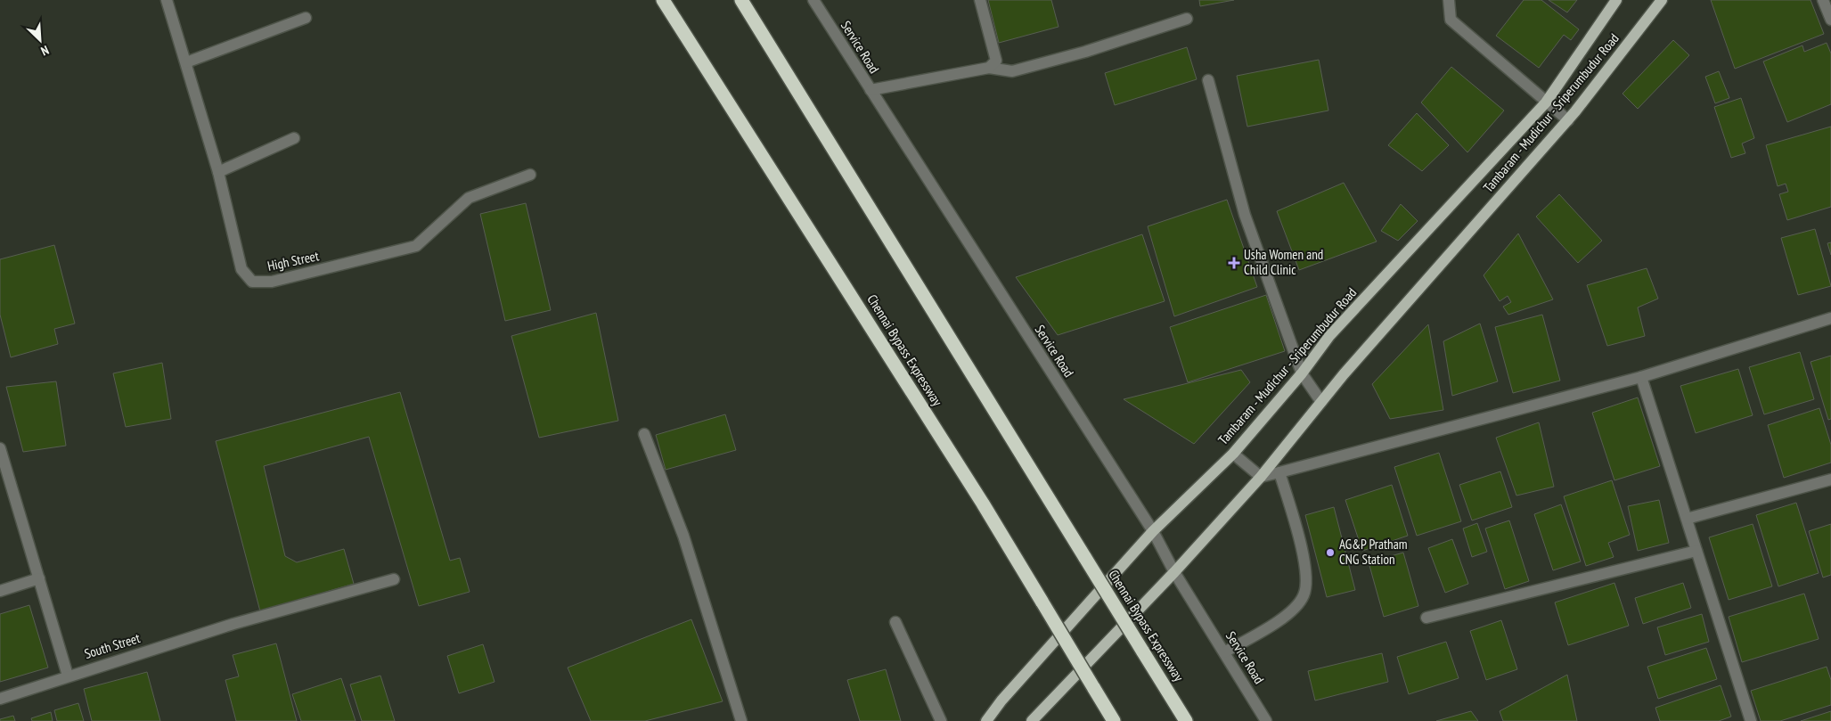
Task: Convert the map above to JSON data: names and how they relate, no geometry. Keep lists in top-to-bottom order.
{
  "streets": {
    "highway": ["Chennai Bypass Expressway"],
    "main road": ["Tambaram - Mudichur - Sriperumbudur Road"],
    "street": ["Service Road", "High Street", "South Street"]
  },
  "crossings": [
    ["Service Road", "Tambaram - Mudichur - Sriperumbudur Road"]
  ],
  "places": {
    "health": ["Usha Women and Child Clinic"],
    "other": ["AG&P Pratham CNG Station"]
  },
  "north": "bottom right"
}
